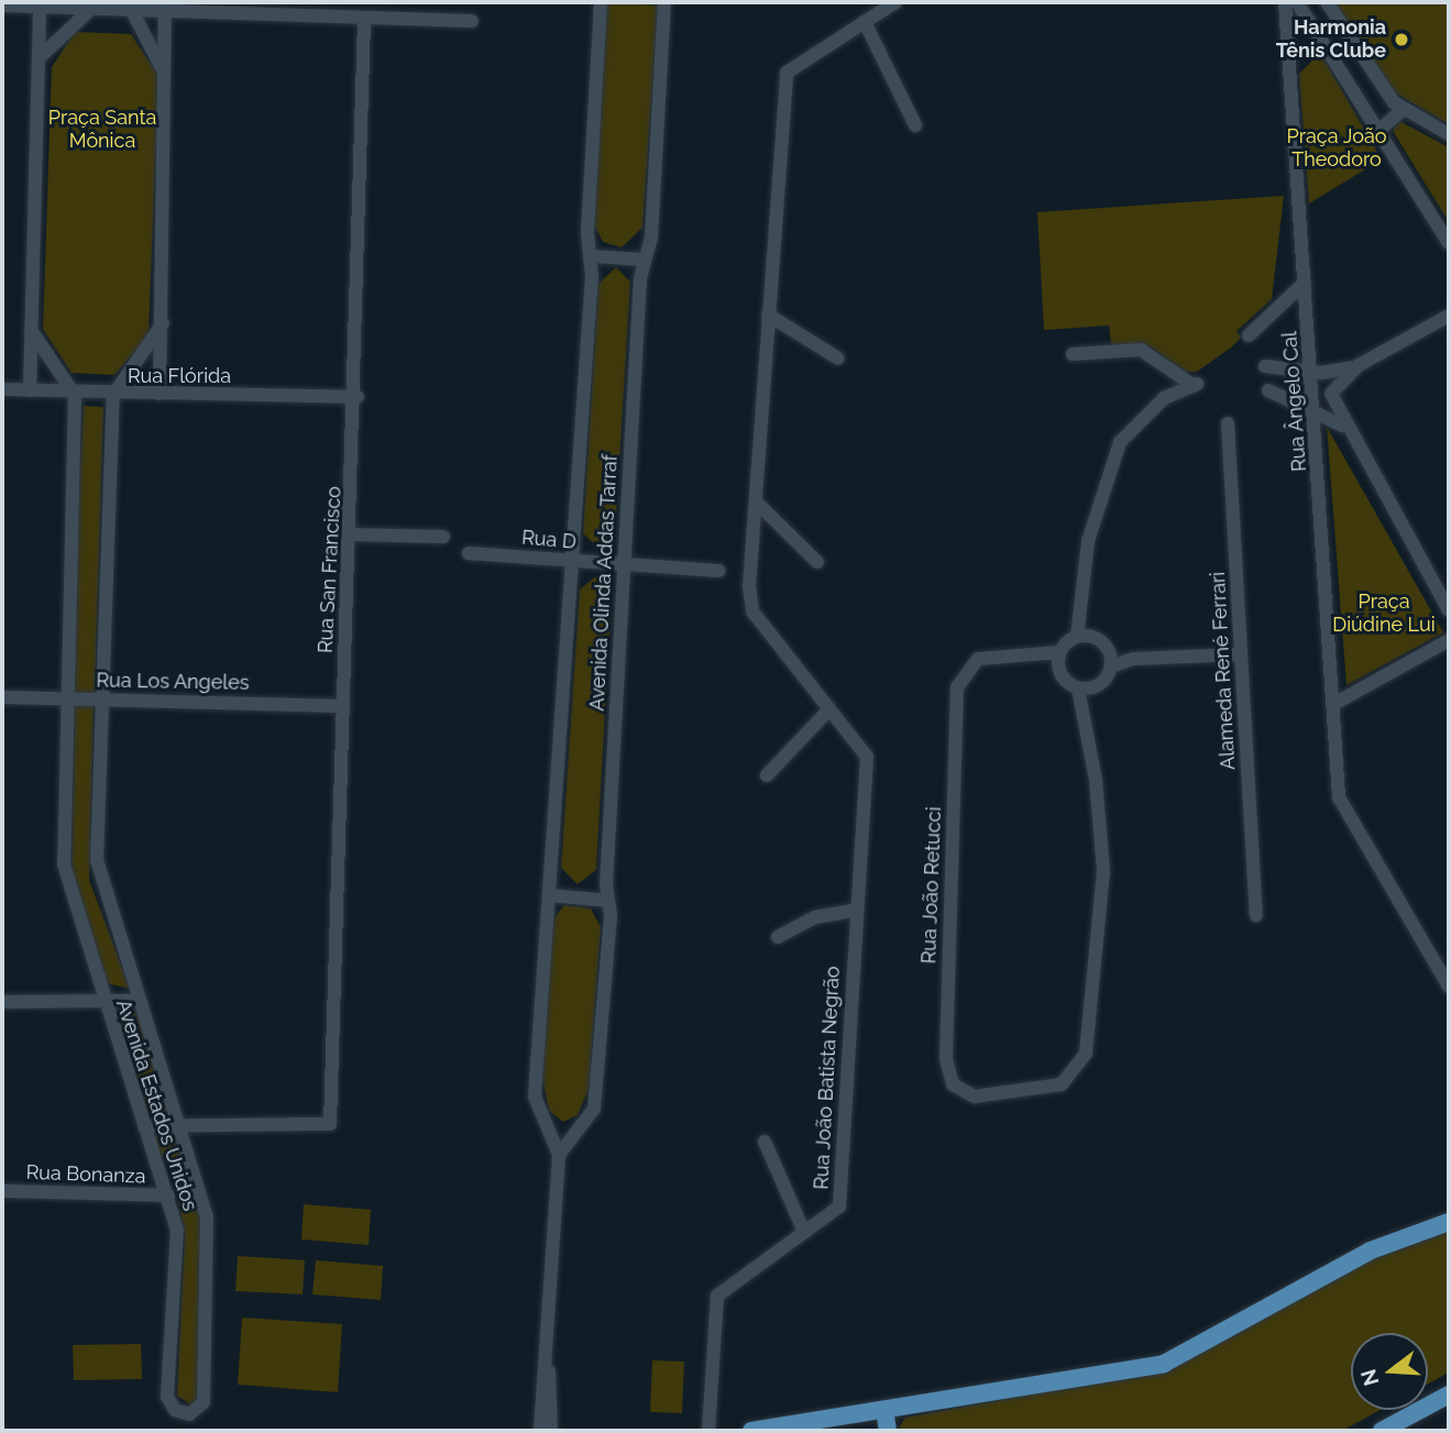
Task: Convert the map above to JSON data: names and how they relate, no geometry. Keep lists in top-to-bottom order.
{
  "streets": {
    "street": [
      "Rua Flórida",
      "Rua Ângelo Cal",
      "Rua D",
      "Rua San Francisco",
      "Avenida Olinda Addas Tarraf",
      "Alameda René Ferrari",
      "Rua Los Angeles",
      "Rua João Retucci",
      "Rua João Batista Negrão",
      "Avenida Estados Unidos",
      "Rua Bonanza"
    ]
  },
  "crossings": [
    ["Rua Flórida", "Rua San Francisco"],
    ["Rua Flórida", "Avenida Estados Unidos"],
    ["Rua D", "Avenida Olinda Addas Tarraf"],
    ["Rua San Francisco", "Rua Los Angeles"],
    ["Rua San Francisco", "Avenida Estados Unidos"],
    ["Rua Los Angeles", "Avenida Estados Unidos"],
    ["Avenida Estados Unidos", "Rua Bonanza"]
  ],
  "parks": ["Praça Santa Mônica", "Praça João Theodoro", "Praça Diúdine Lui"],
  "places": ["Harmonia Tênis Clube"],
  "north": "left"
}
